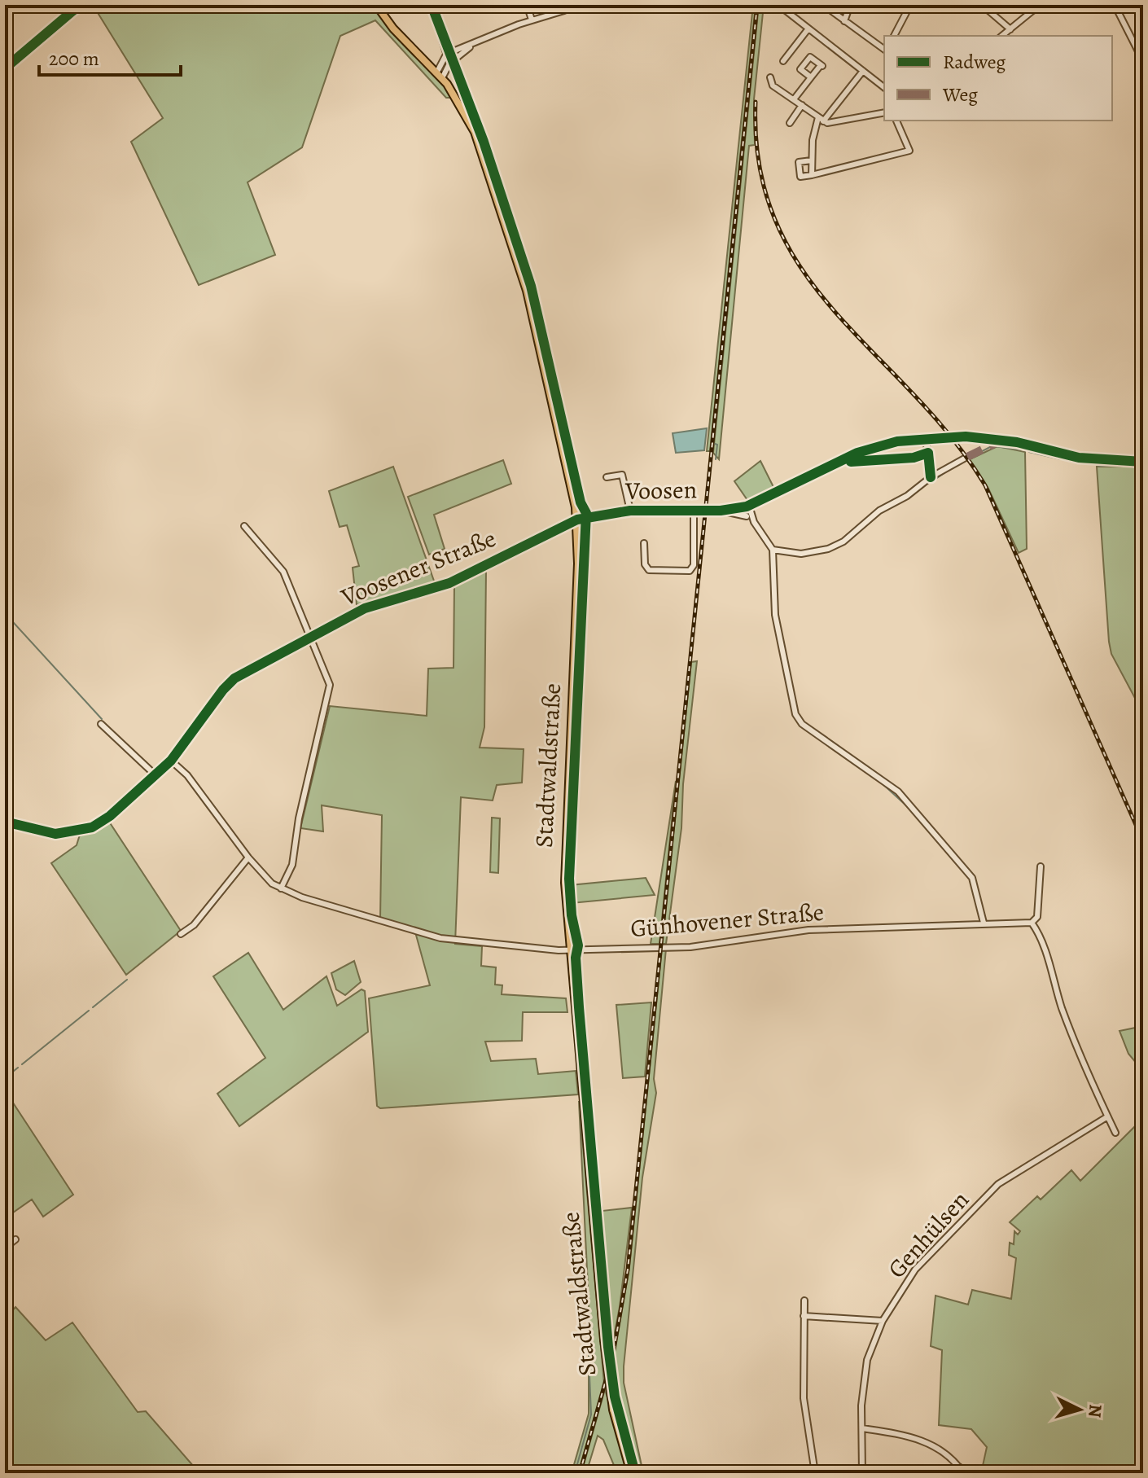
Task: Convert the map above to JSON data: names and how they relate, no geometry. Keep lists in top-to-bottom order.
{
  "streets": {
    "main road": ["Stadtwaldstraße"],
    "street": [
      "Voosen",
      "Voosener Straße",
      "Günhovener Straße",
      "Genhülsen"
    ]
  },
  "crossings": [
    ["Voosen", "Voosener Straße"],
    ["Voosen", "Stadtwaldstraße"],
    ["Voosener Straße", "Stadtwaldstraße"],
    ["Voosener Straße", "Günhovener Straße"],
    ["Stadtwaldstraße", "Günhovener Straße"]
  ],
  "legend": ["Radweg", "Weg"],
  "scale_bar": "200 m",
  "north": "right"
}
